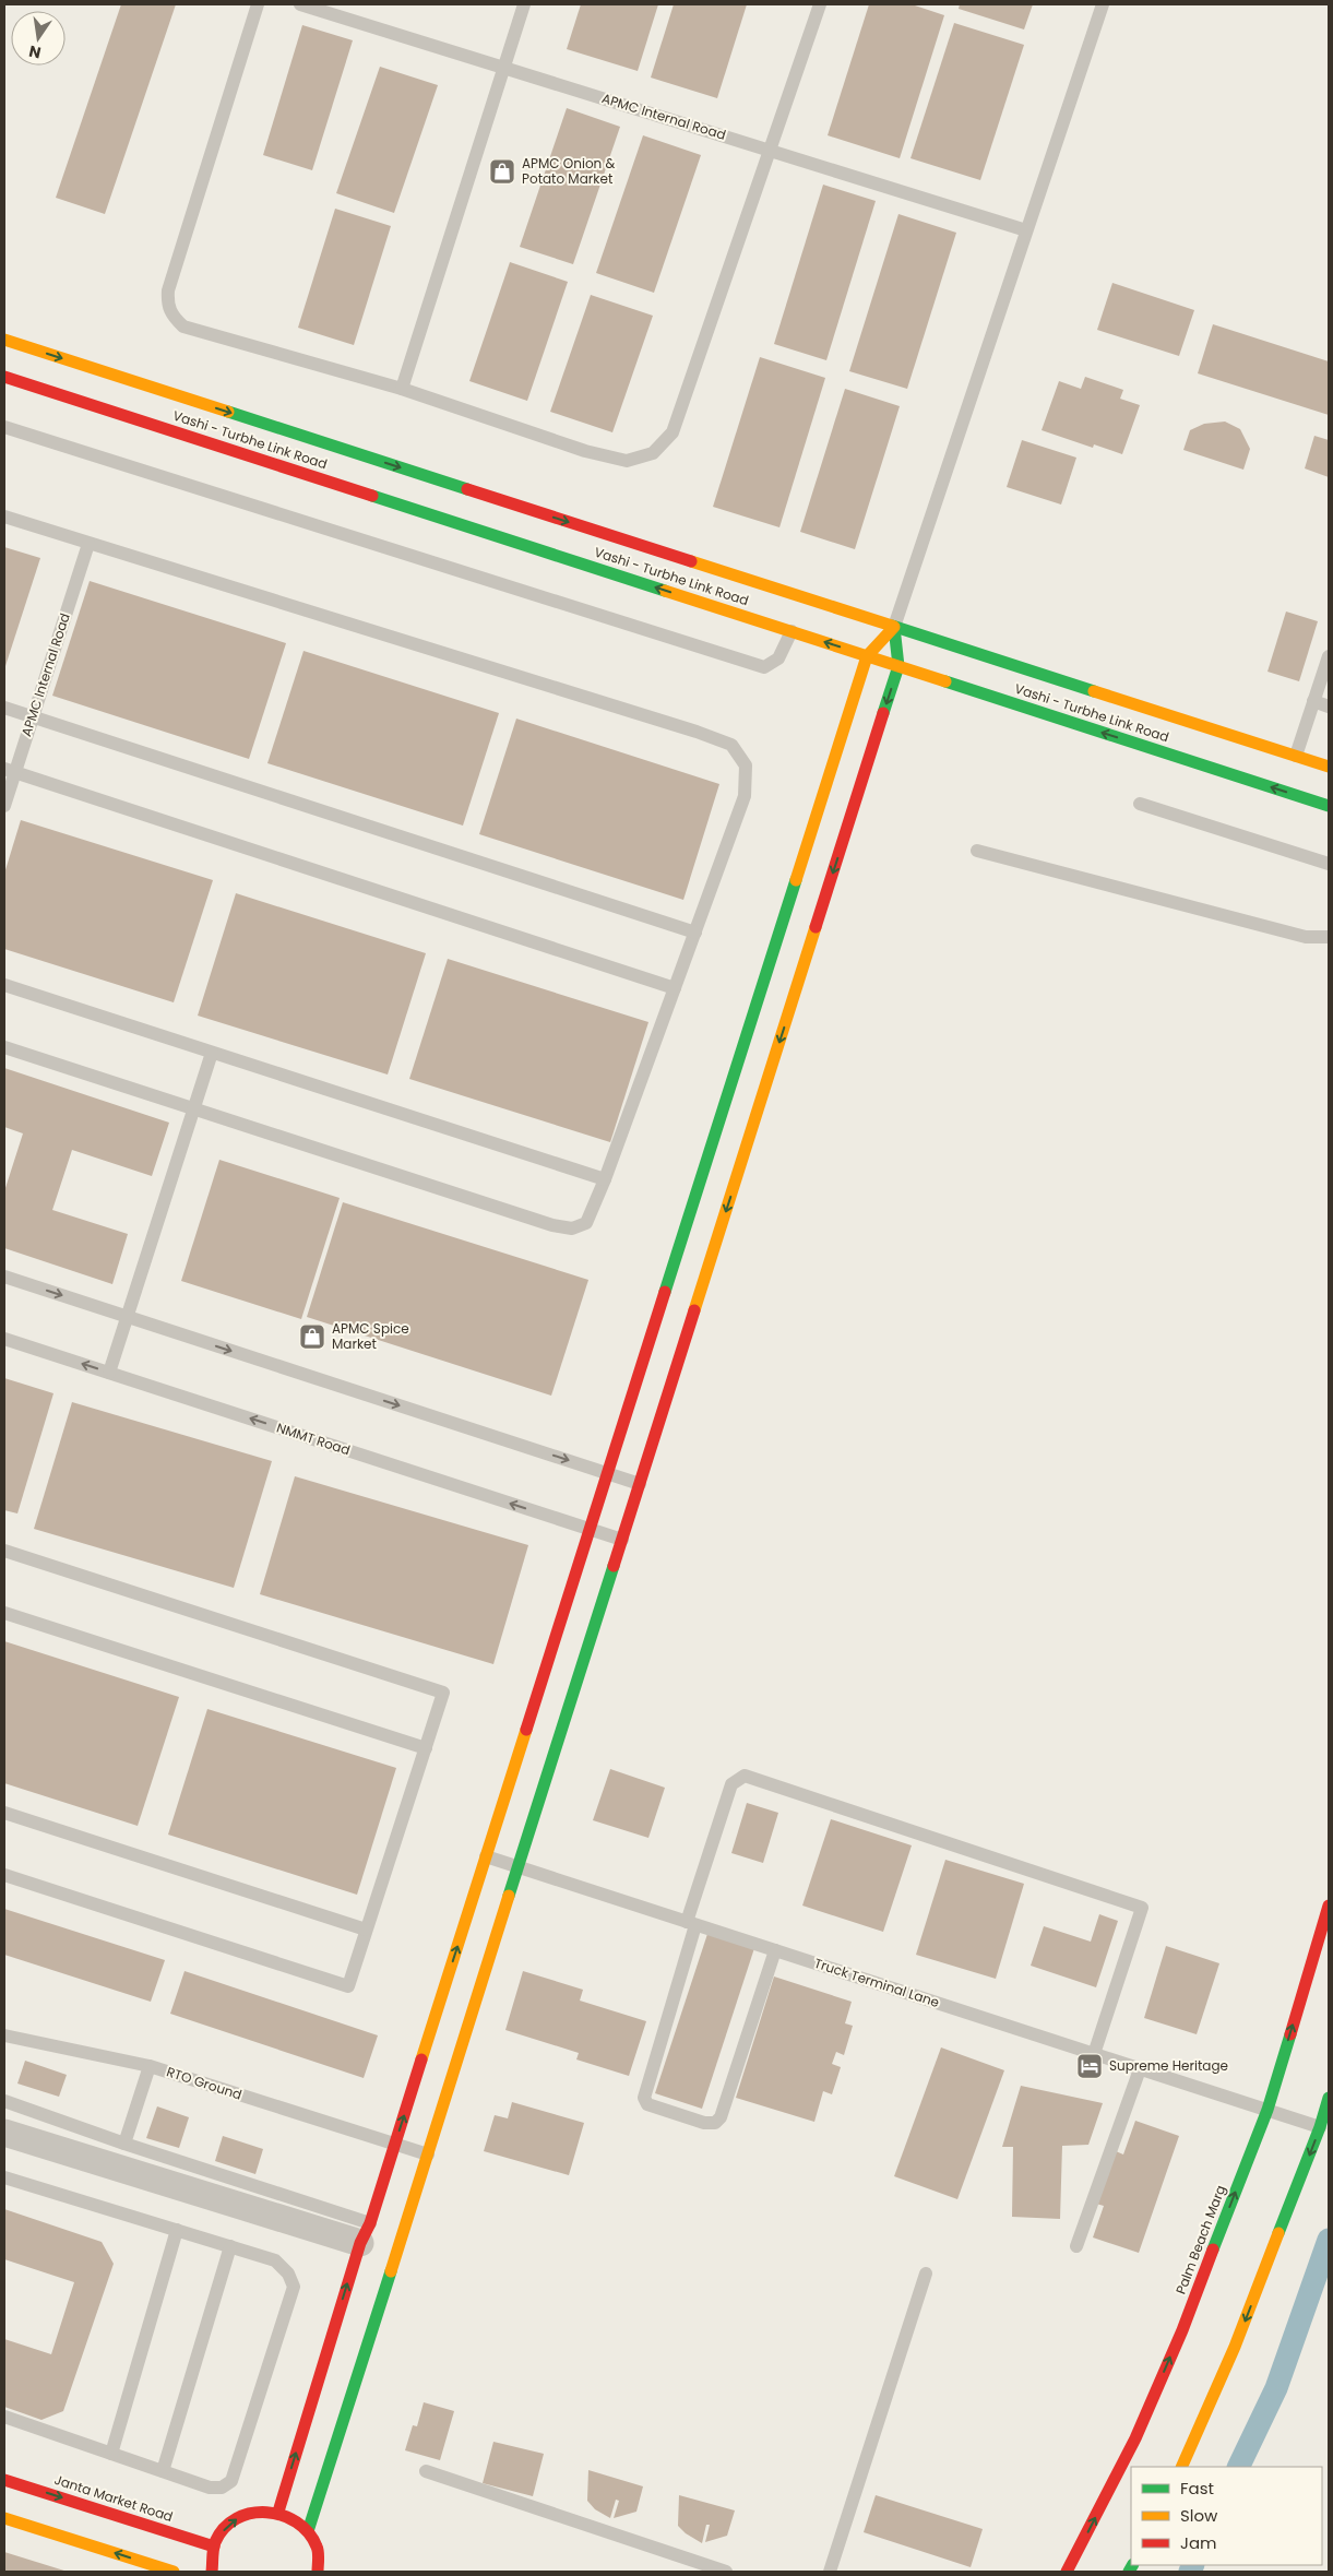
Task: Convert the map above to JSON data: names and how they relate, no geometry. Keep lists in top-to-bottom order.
{
  "streets": {
    "main road": ["Vashi - Turbhe Link Road", "Palm Beach Marg", "Janta Market Road"],
    "lane": [
      "APMC Internal Road",
      "NMMT Road",
      "Truck Terminal Lane",
      "RTO Ground"
    ]
  },
  "crossings": [
    ["Truck Terminal Lane", "Palm Beach Marg"]
  ],
  "places": {
    "shop": ["APMC Onion & Potato Market", "APMC Spice Market"],
    "hotel": ["Supreme Heritage"]
  },
  "legend": ["Fast", "Slow", "Jam"],
  "north": "bottom"
}
